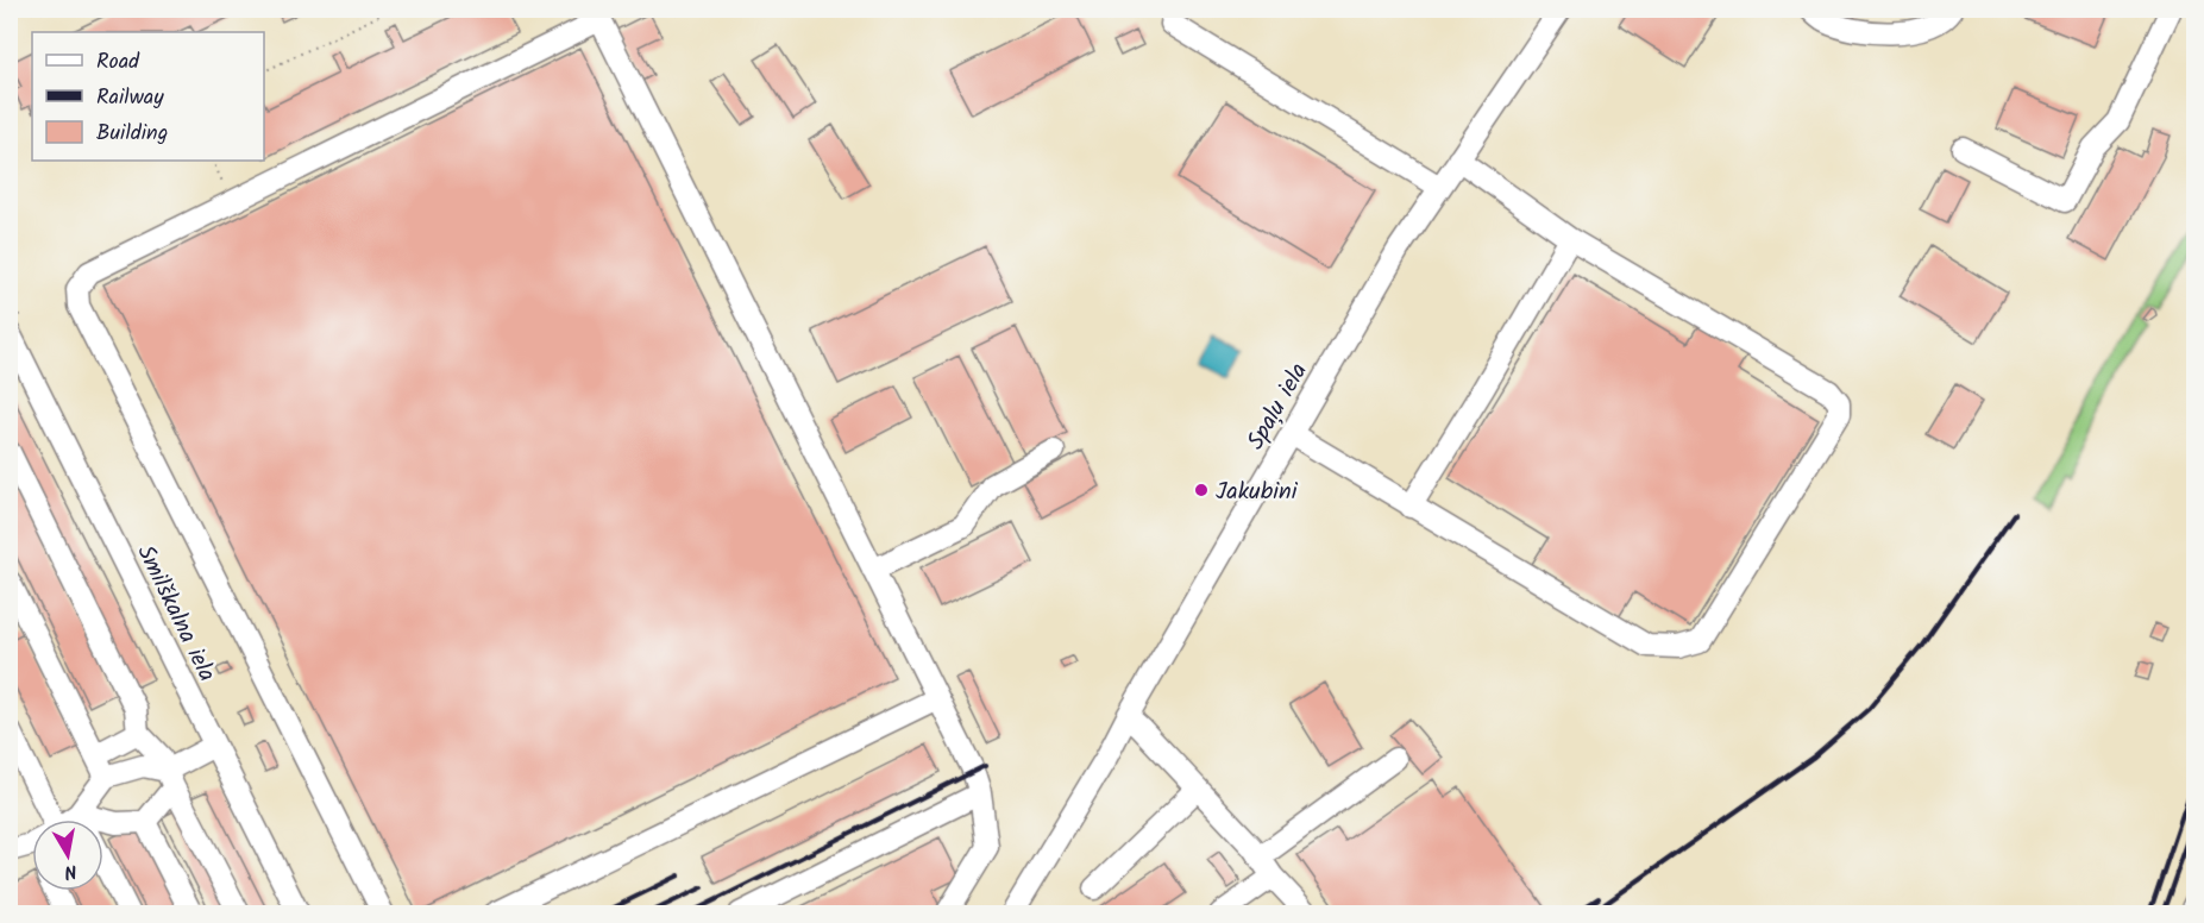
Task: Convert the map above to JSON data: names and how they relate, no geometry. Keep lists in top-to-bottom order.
{
  "streets": {
    "street": ["Spaļu iela", "Smilškalna iela"]
  },
  "places": ["Jakubini"],
  "legend": ["Road", "Railway", "Building"],
  "north": "bottom"
}
